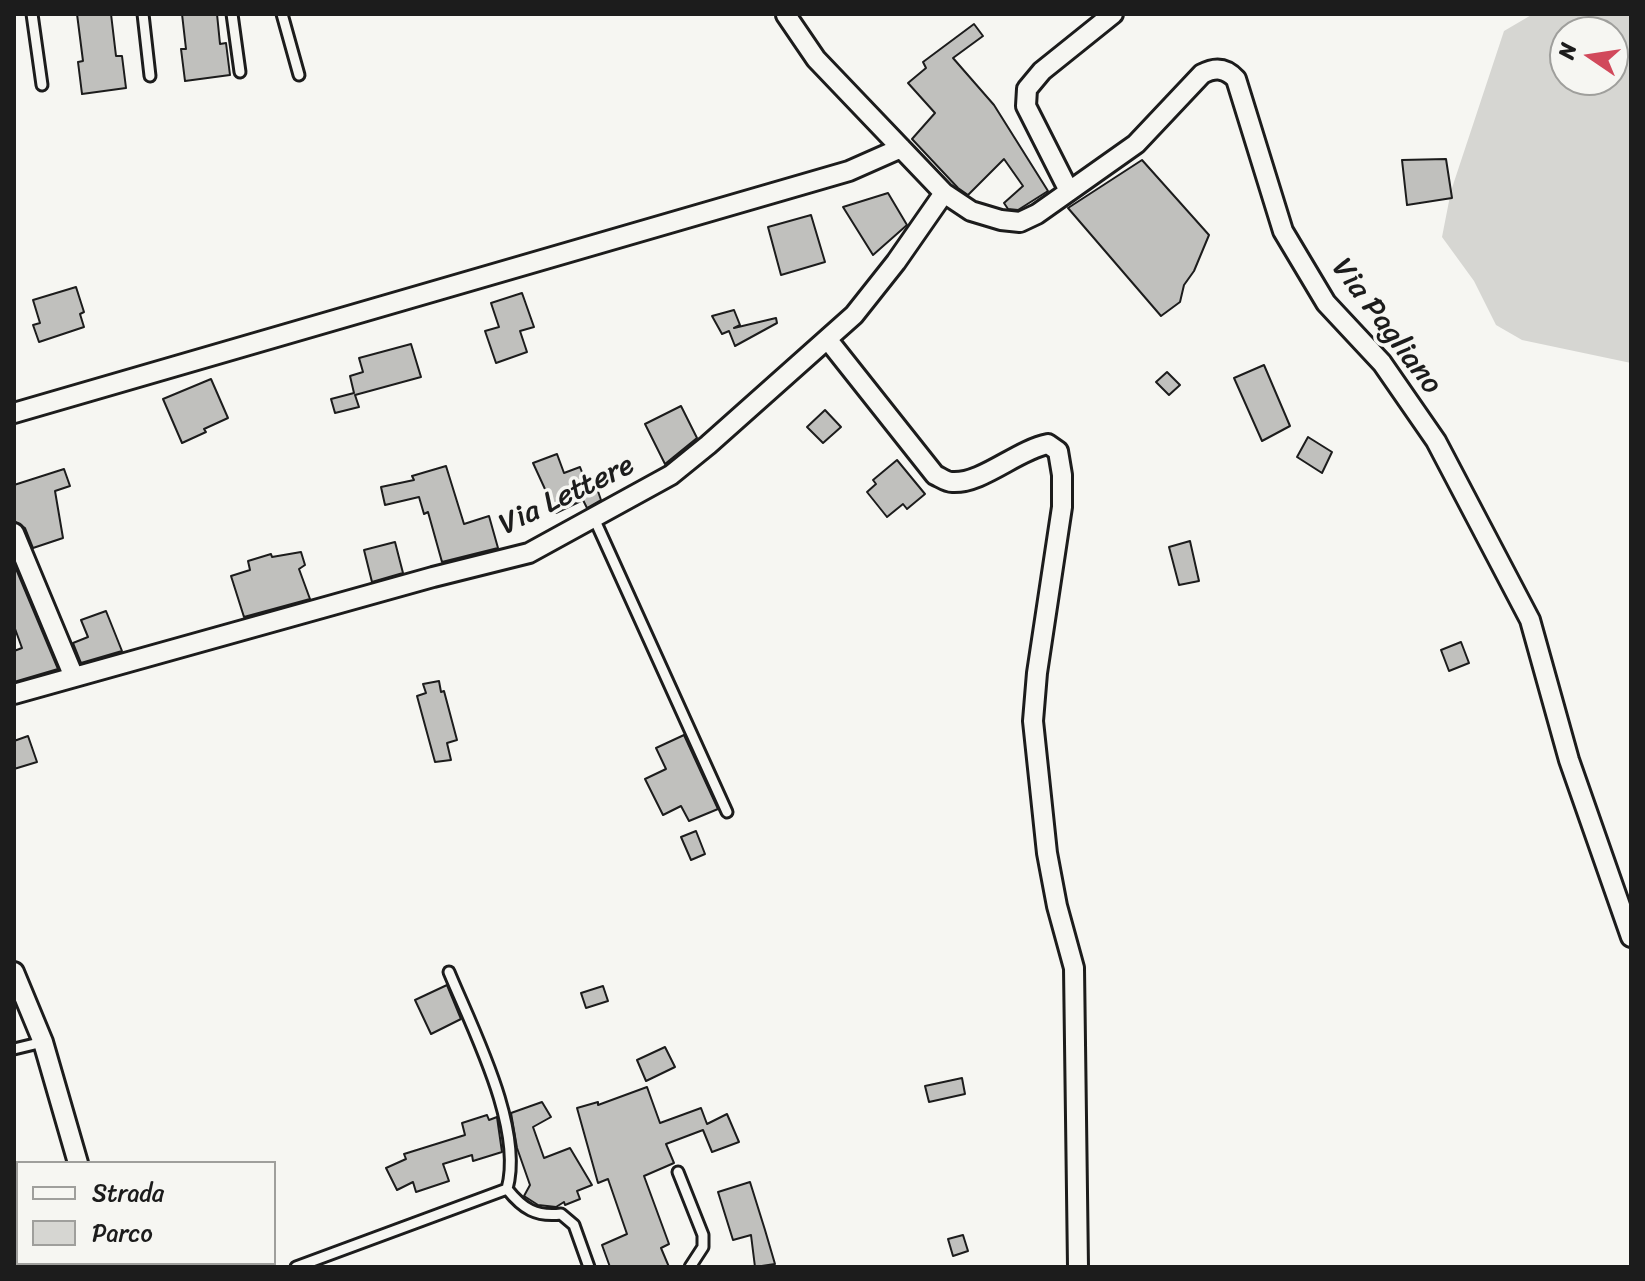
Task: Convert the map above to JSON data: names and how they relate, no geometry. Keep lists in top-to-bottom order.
{
  "streets": {
    "street": ["Via Pagliano", "Via Lettere"]
  },
  "crossings": [
    ["Via Pagliano", "Via Lettere"]
  ],
  "legend": ["Strada", "Parco"],
  "north": "left"
}
